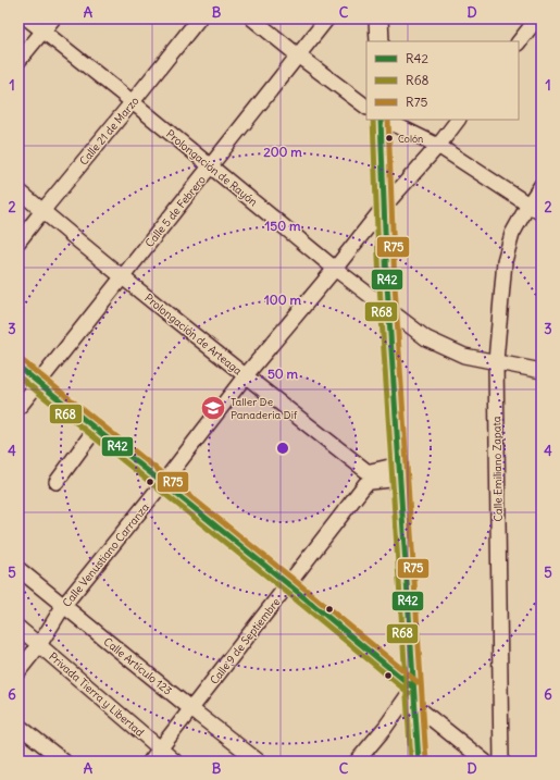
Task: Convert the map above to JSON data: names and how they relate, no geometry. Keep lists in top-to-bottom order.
{
  "streets": {
    "street": [
      "Calle 21 de Marzo",
      "Prolongación de Rayón",
      "Calle 5 de Febrero",
      "Prolongación de Arteaga",
      "Calle Emiliano Zapata",
      "Calle Venustiano Carranza",
      "Calle 9 de Septiembre",
      "Calle Artículo 123",
      "Privada Tierra y Libertad"
    ]
  },
  "crossings": [
    ["Calle 21 de Marzo", "Prolongación de Rayón"],
    ["Calle 21 de Marzo", "Prolongación de Arteaga"],
    ["Prolongación de Rayón", "Calle 5 de Febrero"],
    ["Prolongación de Rayón", "Calle Emiliano Zapata"],
    ["Prolongación de Rayón", "Calle Venustiano Carranza"],
    ["Calle 5 de Febrero", "Prolongación de Arteaga"],
    ["Prolongación de Arteaga", "Calle Venustiano Carranza"],
    ["Prolongación de Arteaga", "Calle 9 de Septiembre"],
    ["Calle Venustiano Carranza", "Calle Artículo 123"],
    ["Calle Venustiano Carranza", "Privada Tierra y Libertad"],
    ["Calle 9 de Septiembre", "Calle Artículo 123"],
    ["Calle 9 de Septiembre", "Privada Tierra y Libertad"]
  ],
  "places": {
    "other": ["Colón"],
    "school or university": ["Taller De Panaderia Dif"]
  },
  "lines": ["transit line R42", "transit line R68", "transit line R75"],
  "legend": ["R42", "R68", "R75"],
  "grid": {
    "columns": [
      "A",
      "B",
      "C",
      "D"
    ],
    "rows": [
      "1",
      "2",
      "3",
      "4",
      "5",
      "6"
    ]
  },
  "rings": [
    "200 m",
    "150 m",
    "100 m",
    "50 m"
  ]
}
